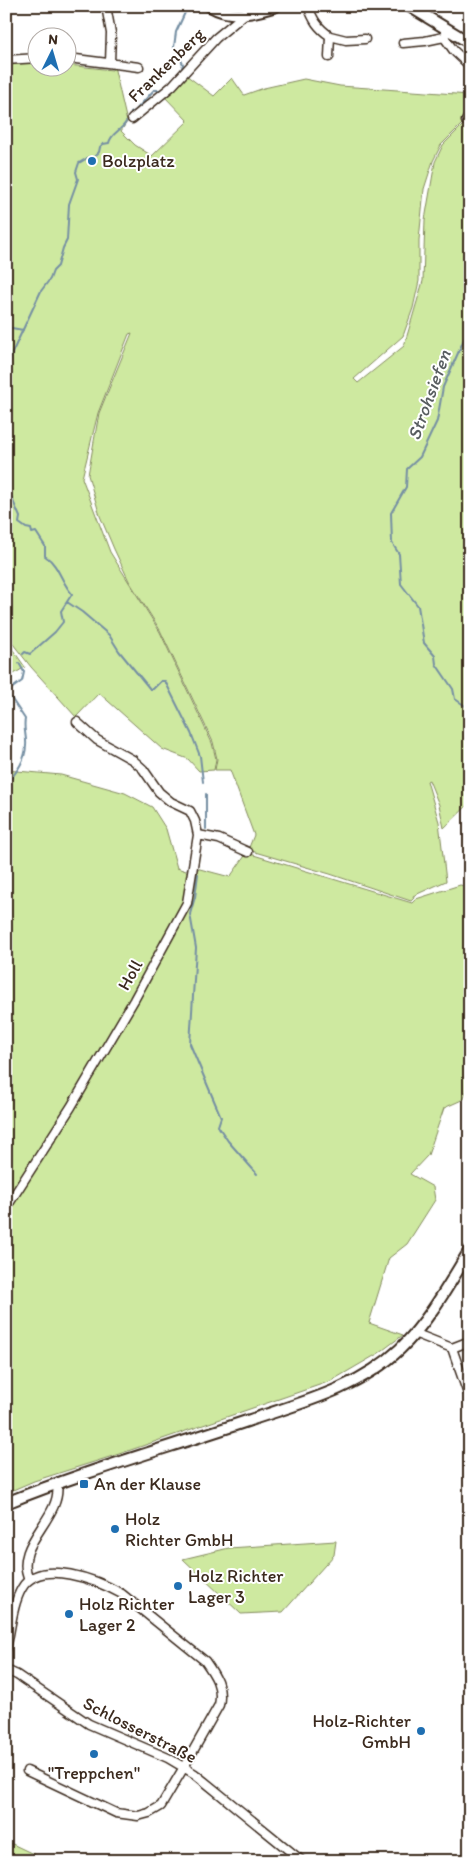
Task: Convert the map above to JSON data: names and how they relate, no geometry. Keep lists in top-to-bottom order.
{
  "streets": {
    "street": ["Frankenberg", "Holl", "Schlosserstraße"]
  },
  "water": ["Strohsiefen"],
  "places": {
    "other": [
      "Bolzplatz",
      "Holz Richter GmbH",
      "Holz Richter Lager 3",
      "Holz Richter Lager 2",
      "Holz-Richter GmbH",
      "\"Treppchen\""
    ],
    "transit": ["An der Klause"]
  },
  "north": "top"
}
